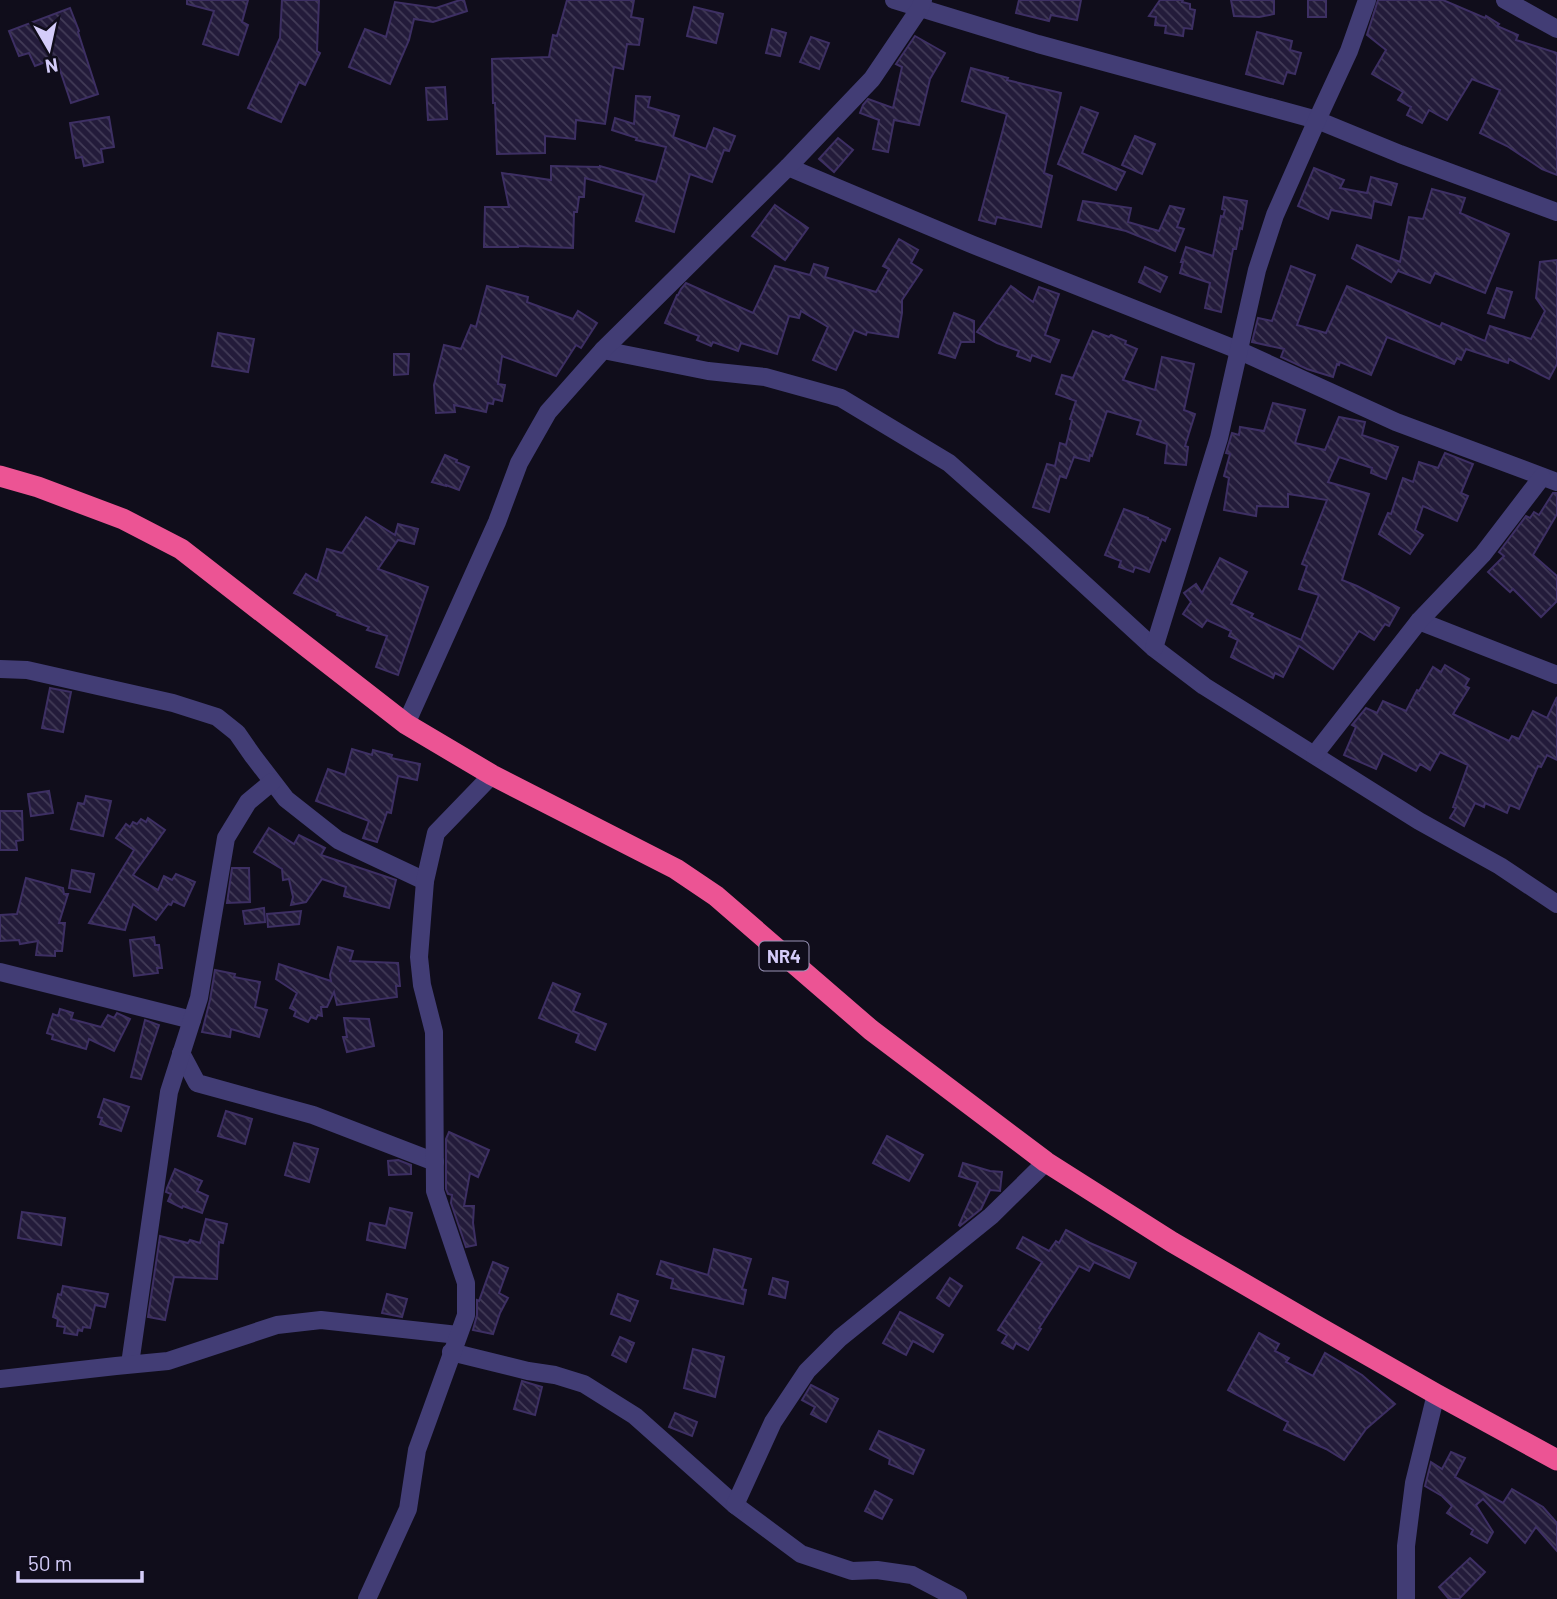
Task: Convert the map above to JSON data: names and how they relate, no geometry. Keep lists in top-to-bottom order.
{
  "streets": {
    "highway": ["NR4"]
  },
  "scale_bar": "50 m",
  "north": "bottom"
}
